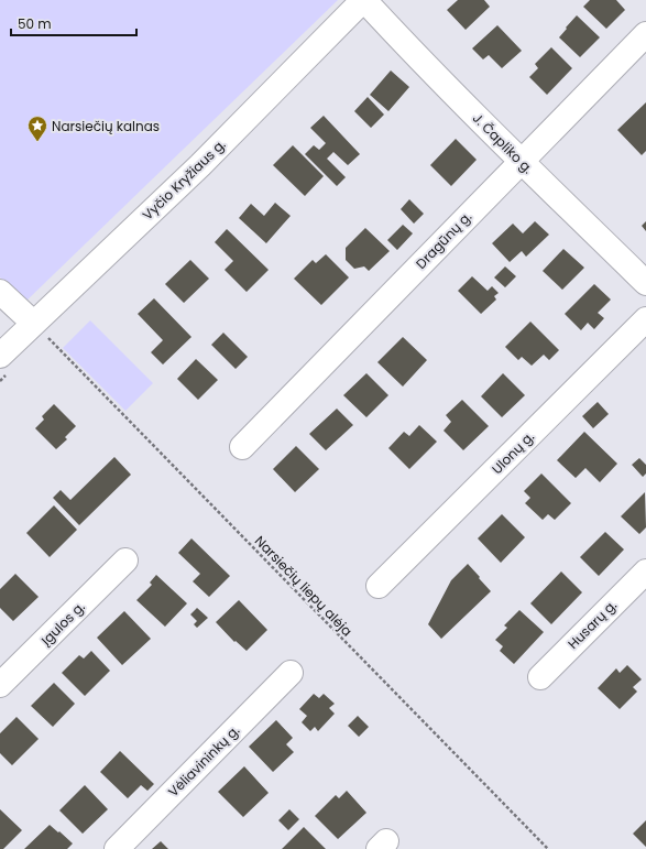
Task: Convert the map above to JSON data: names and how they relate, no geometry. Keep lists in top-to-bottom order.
{
  "streets": {
    "street": [
      "J. Čapliko g.",
      "Vyčio Kryžiaus g.",
      "Dragūnų g.",
      "Ulonų g.",
      "Įgulos g.",
      "Husarų g.",
      "Vėliavininkų g."
    ],
    "path": ["Narsiečių liepų alėja"]
  },
  "crossings": [
    ["J. Čapliko g.", "Vyčio Kryžiaus g."],
    ["J. Čapliko g.", "Dragūnų g."],
    ["Vyčio Kryžiaus g.", "Narsiečių liepų alėja"]
  ],
  "places": {
    "place": ["Narsiečių kalnas"]
  },
  "scale_bar": "50 m"
}
